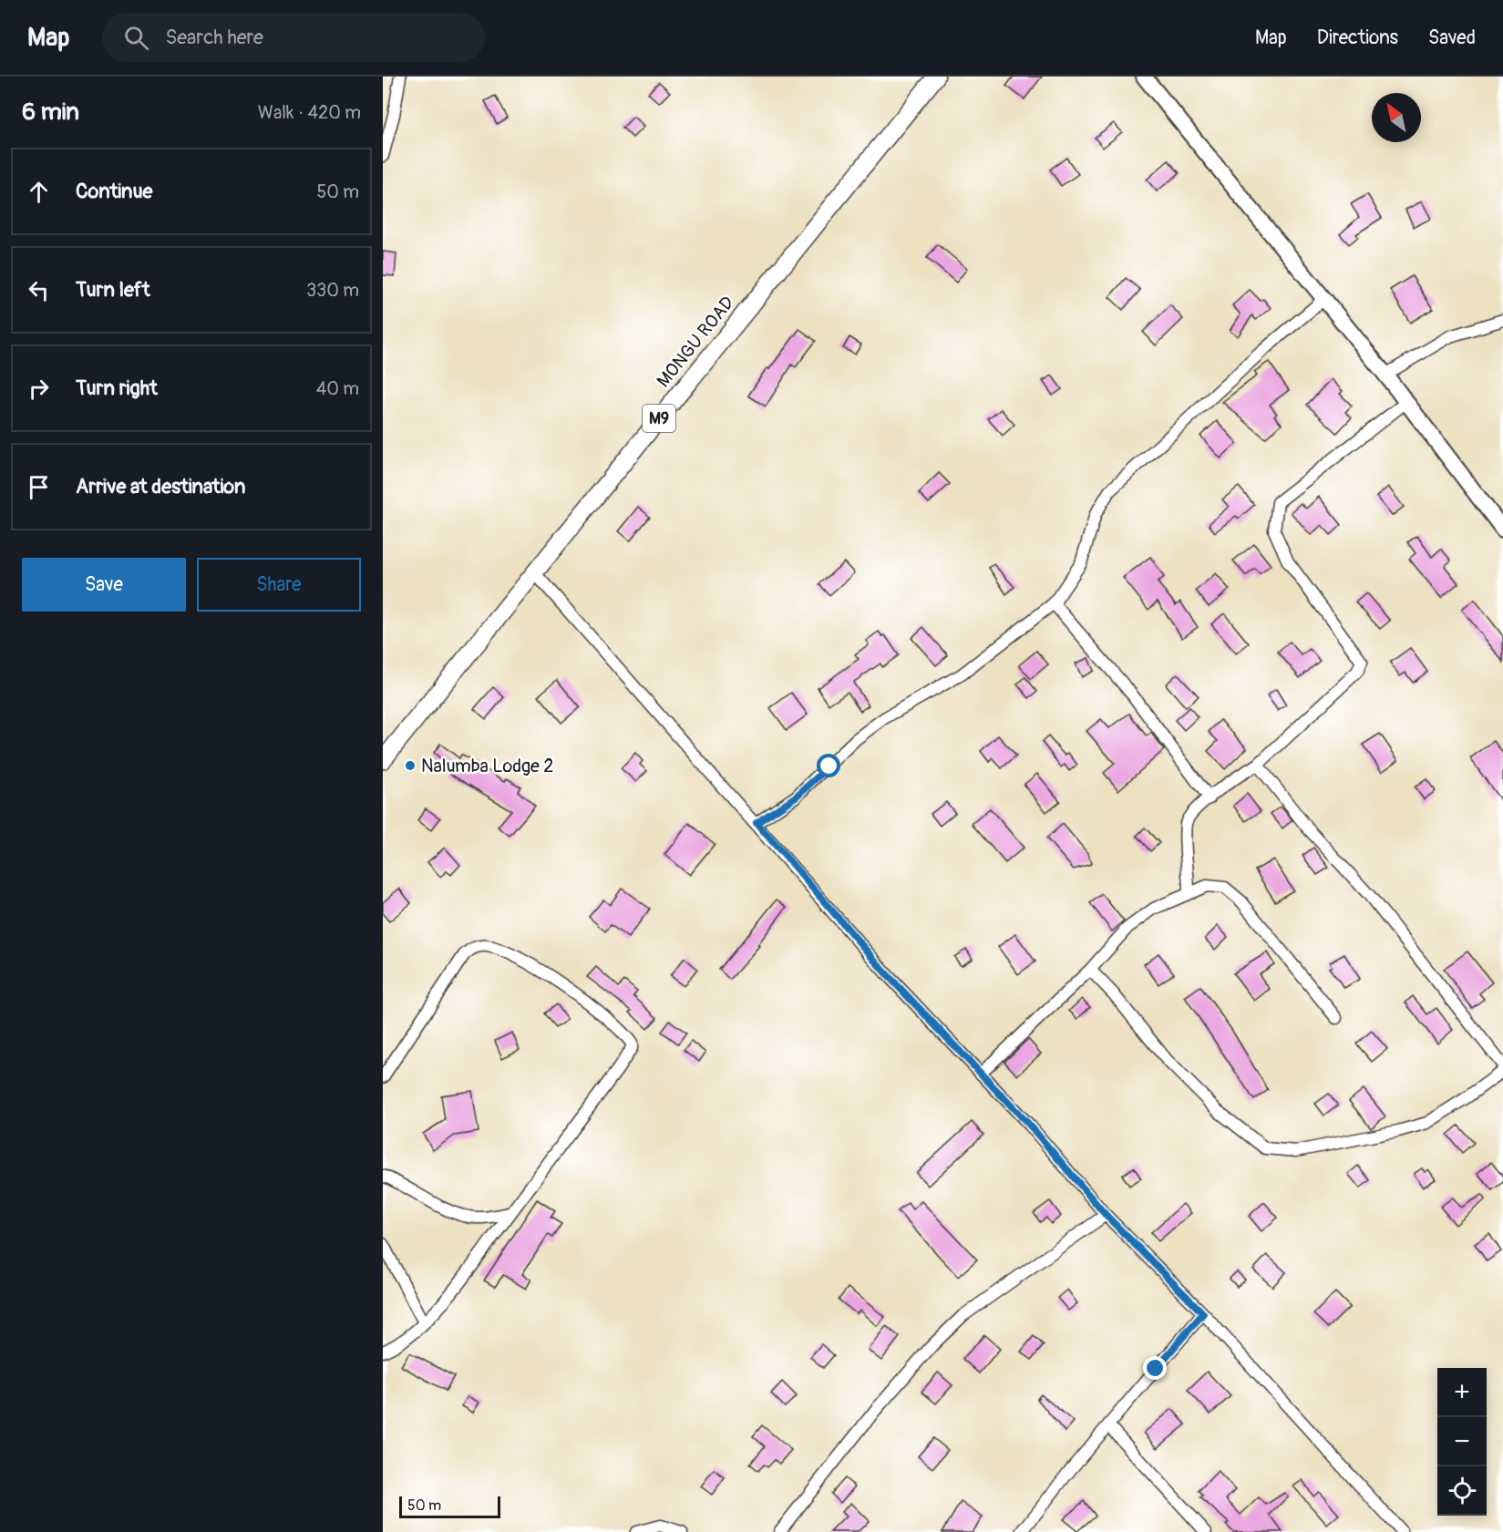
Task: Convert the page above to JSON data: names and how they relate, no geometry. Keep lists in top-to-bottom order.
{
  "streets": {
    "main road": ["MONGU ROAD", "M9"]
  },
  "places": ["Nalumba Lodge 2"],
  "scale_bar": "50 m",
  "north": "top left",
  "page": {
    "header": "Map",
    "search": "Search here",
    "nav": ["Map", "Directions", "Saved"],
    "heading": ["6 min", "Walk · 420 m"],
    "list": [
      ["Continue", "50 m"],
      ["Turn left", "330 m"],
      ["Turn right", "40 m"],
      "Arrive at destination"
    ],
    "buttons": ["Save", "Share"],
    "map_buttons": ["+", "−"],
    "scale": "50 m"
  }
}
